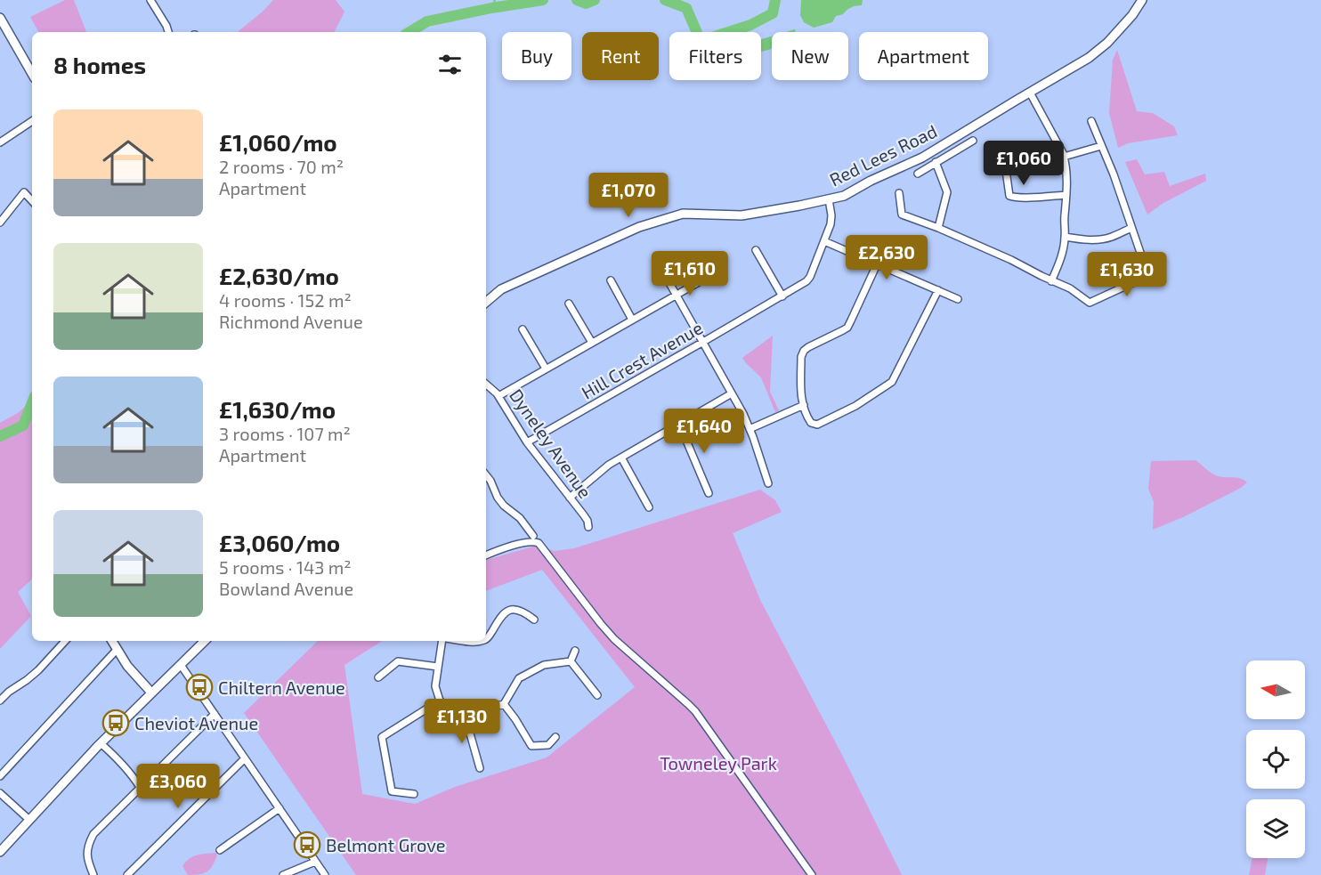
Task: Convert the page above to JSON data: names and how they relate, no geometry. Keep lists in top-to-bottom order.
{
  "streets": {
    "street": ["Red Lees Road", "Hill Crest Avenue", "Dyneley Avenue"]
  },
  "crossings": [
    ["Red Lees Road", "Hill Crest Avenue"],
    ["Hill Crest Avenue", "Dyneley Avenue"]
  ],
  "parks": ["Towneley Park"],
  "places": {
    "bus stop": ["Chiltern Avenue", "Cheviot Avenue", "Belmont Grove"]
  },
  "north": "left",
  "page": {
    "chip": [
      "Buy",
      "Rent",
      "Filters",
      "New",
      "Apartment"
    ],
    "heading": "8 homes",
    "list": [
      {
        "name": "£1,060/mo",
        "note": "2 rooms · 70 m² · Apartment"
      },
      {
        "name": "£2,630/mo",
        "note": "4 rooms · 152 m² · Richmond Avenue"
      },
      {
        "name": "£1,630/mo",
        "note": "3 rooms · 107 m² · Apartment"
      },
      {
        "name": "£3,060/mo",
        "note": "5 rooms · 143 m² · Bowland Avenue"
      }
    ],
    "price": [
      "£1,060",
      "£1,070",
      "£2,630",
      "£1,610",
      "£1,630",
      "£1,640",
      "£1,130",
      "£3,060"
    ]
  }
}
